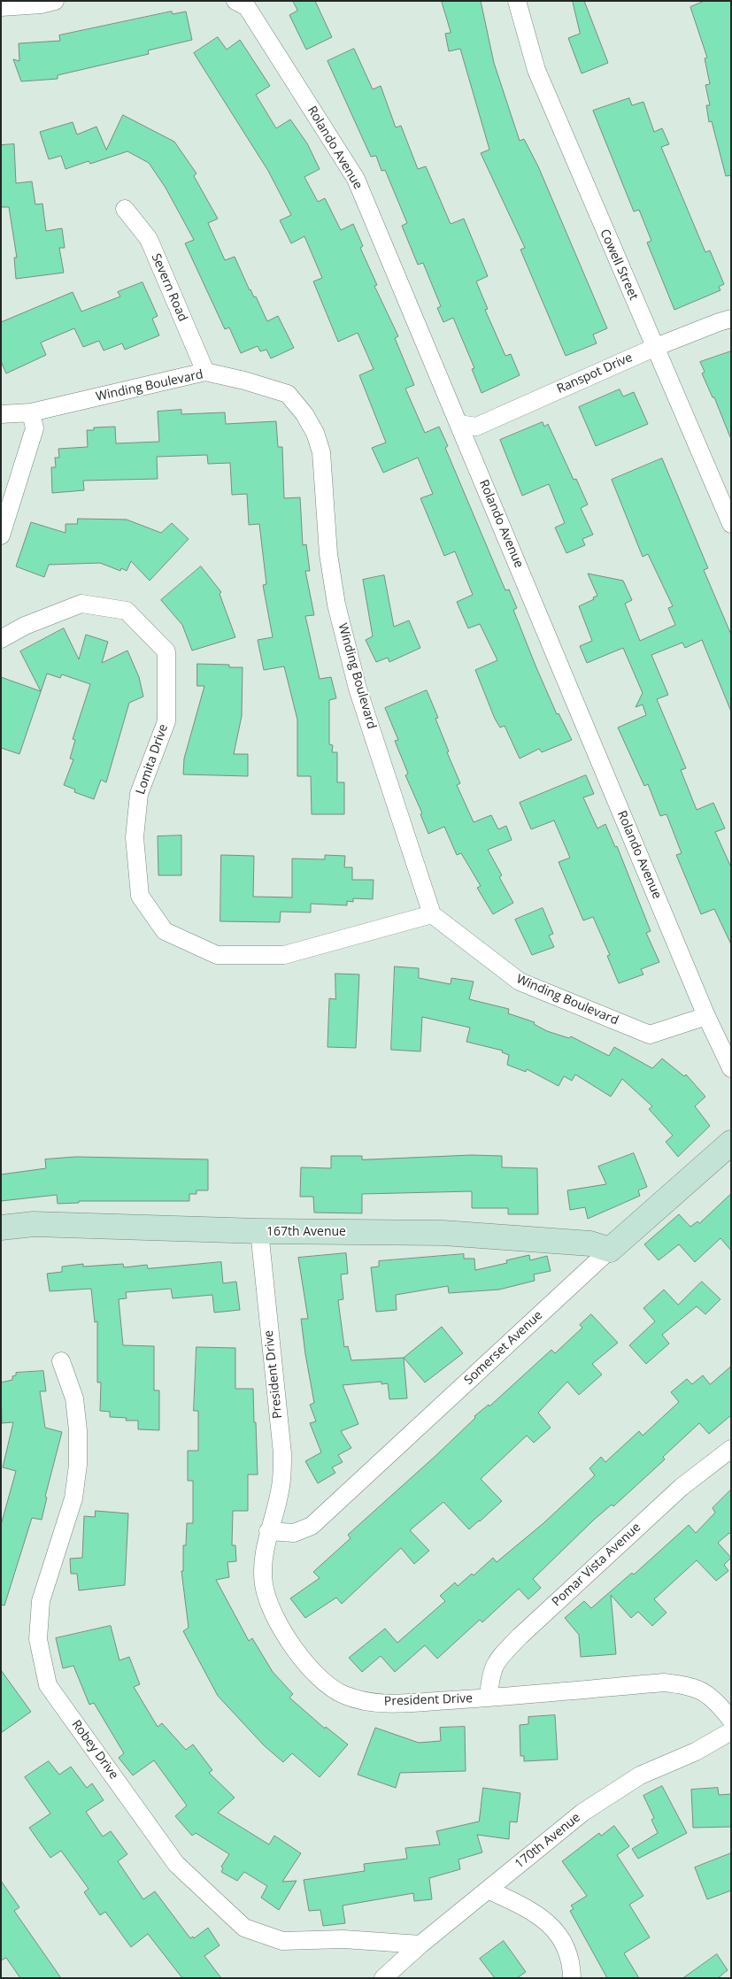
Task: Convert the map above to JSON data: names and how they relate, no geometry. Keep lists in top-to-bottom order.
{
  "streets": {
    "street": [
      "Rolando Avenue",
      "Cowell Street",
      "Severn Road",
      "Ranspot Drive",
      "Winding Boulevard",
      "Lomita Drive",
      "167th Avenue",
      "Somerset Avenue",
      "President Drive",
      "Pomar Vista Avenue",
      "Robey Drive",
      "170th Avenue"
    ]
  },
  "crossings": [
    ["Rolando Avenue", "Ranspot Drive"],
    ["Rolando Avenue", "Winding Boulevard"],
    ["Cowell Street", "Ranspot Drive"],
    ["Severn Road", "Winding Boulevard"],
    ["Winding Boulevard", "Lomita Drive"],
    ["167th Avenue", "Somerset Avenue"],
    ["167th Avenue", "President Drive"],
    ["Somerset Avenue", "President Drive"],
    ["President Drive", "Pomar Vista Avenue"],
    ["Robey Drive", "170th Avenue"]
  ]
}
